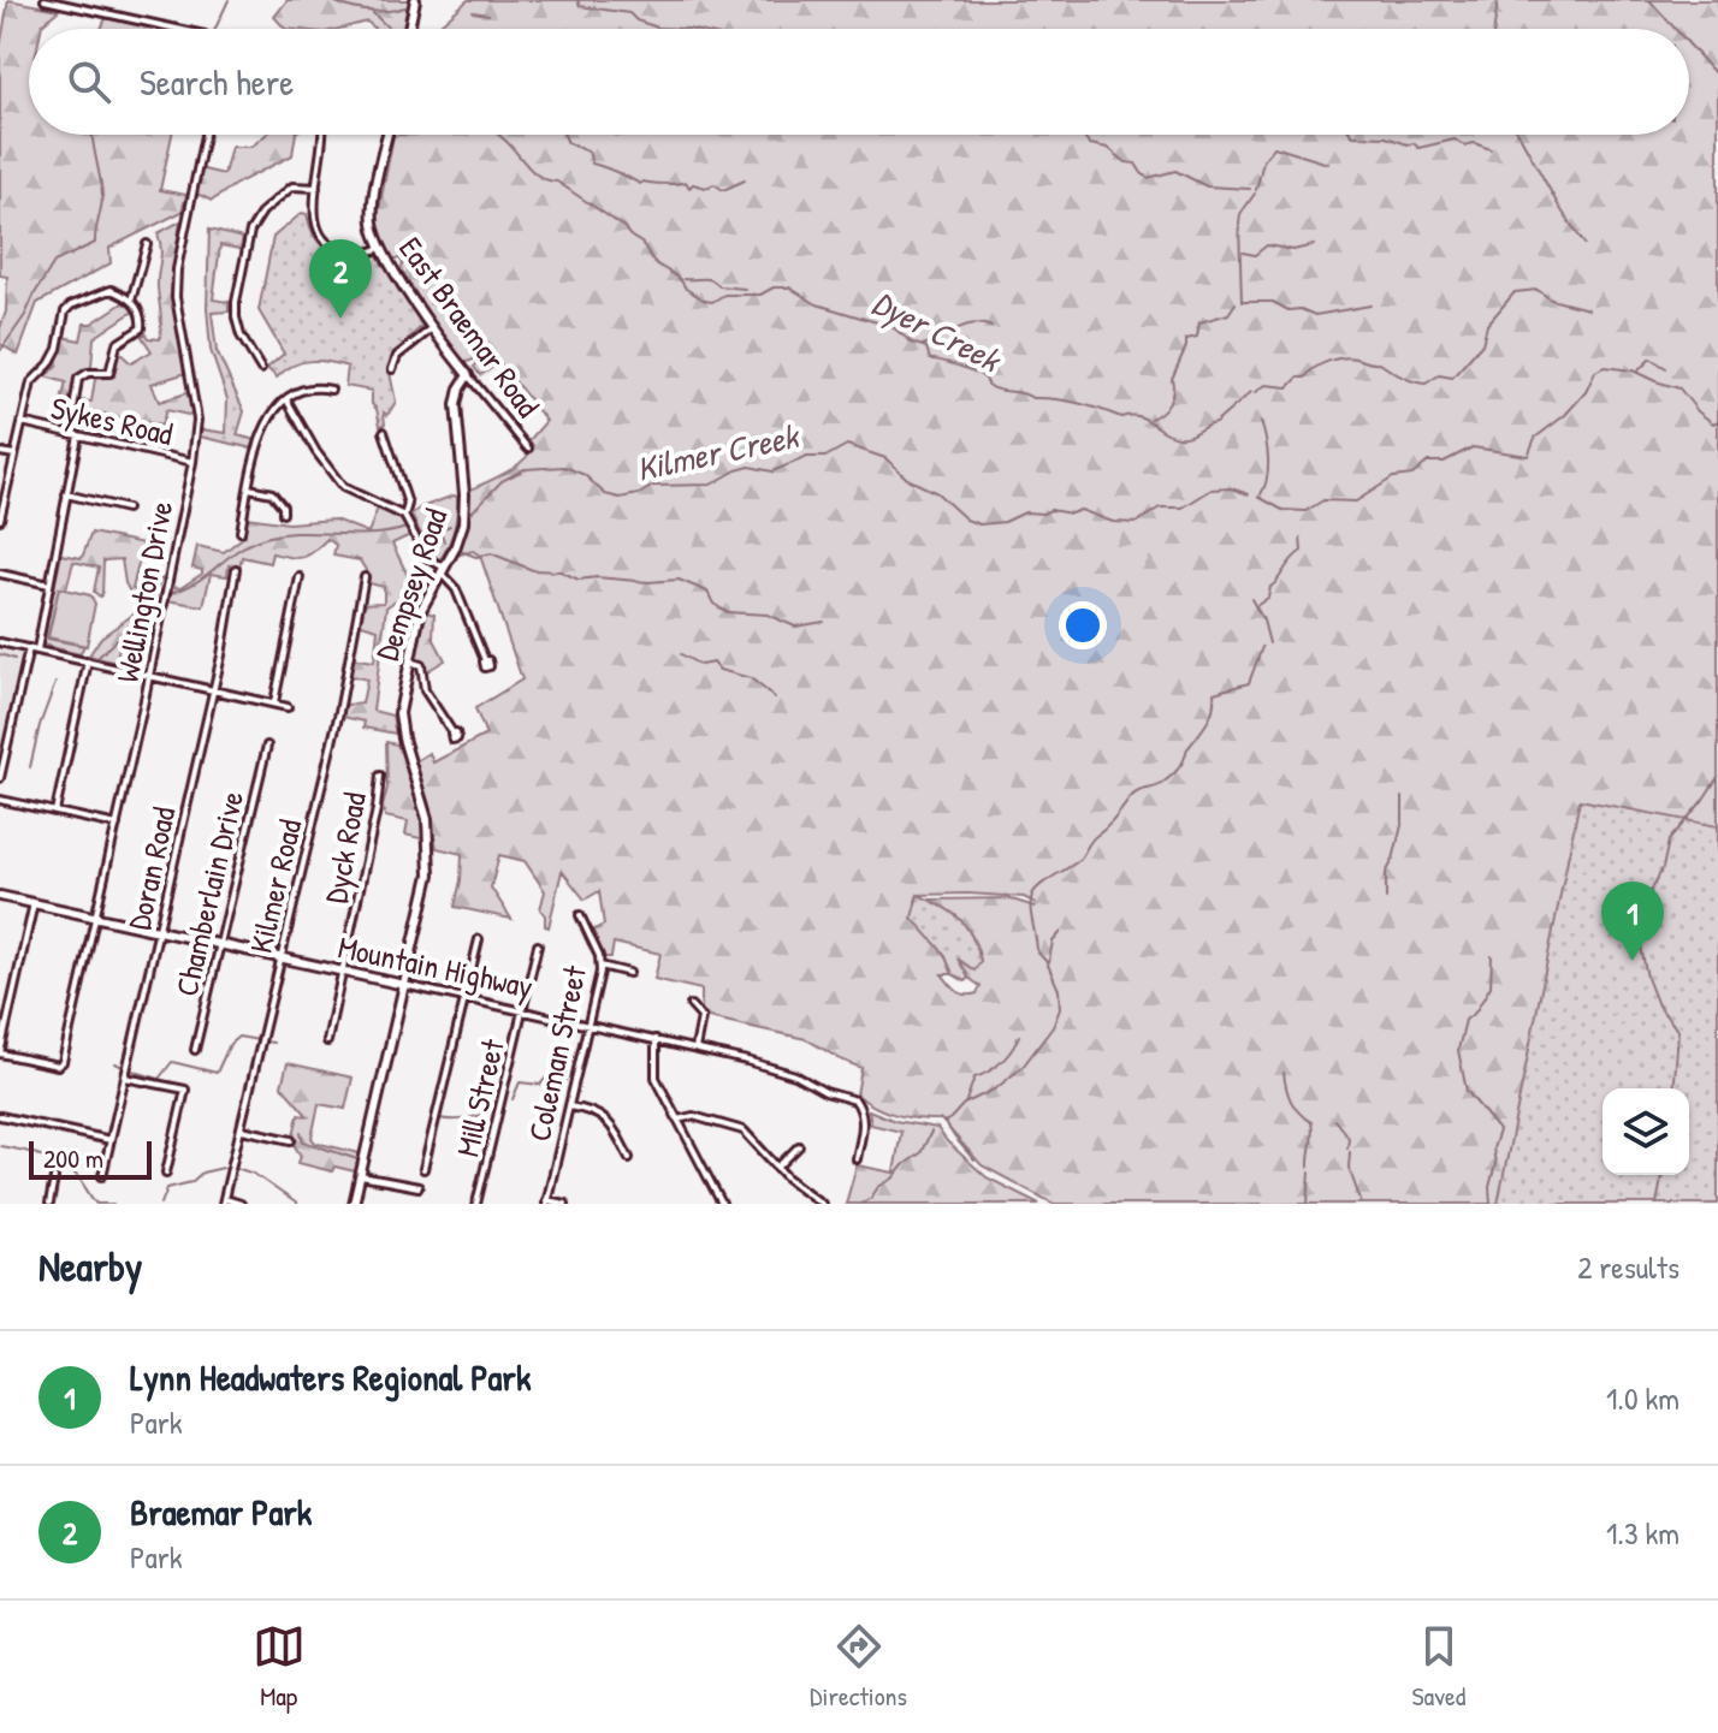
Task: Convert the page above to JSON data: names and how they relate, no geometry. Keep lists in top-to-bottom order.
{
  "streets": {
    "street": [
      "East Braemar Road",
      "Sykes Road",
      "Dempsey Road",
      "Wellington Drive",
      "Dyck Road",
      "Doran Road",
      "Kilmer Road",
      "Chamberlain Drive",
      "Mountain Highway",
      "Coleman Street",
      "Mill Street"
    ]
  },
  "crossings": [
    ["East Braemar Road", "Dempsey Road"],
    ["Sykes Road", "Wellington Drive"],
    ["Dempsey Road", "Mountain Highway"],
    ["Wellington Drive", "Mountain Highway"],
    ["Dyck Road", "Mountain Highway"],
    ["Doran Road", "Mountain Highway"],
    ["Kilmer Road", "Mountain Highway"],
    ["Chamberlain Drive", "Mountain Highway"],
    ["Mountain Highway", "Coleman Street"],
    ["Mountain Highway", "Mill Street"]
  ],
  "water": ["Dyer Creek", "Kilmer Creek"],
  "scale_bar": "200 m",
  "page": {
    "search": "Search here",
    "pins": ["2", "1"],
    "scale": "200 m",
    "heading": ["Nearby", "2 results"],
    "list": [
      {
        "mark": "1",
        "name": "Lynn Headwaters Regional Park",
        "note": "Park",
        "value": "1.0 km"
      },
      {
        "mark": "2",
        "name": "Braemar Park",
        "note": "Park",
        "value": "1.3 km"
      }
    ],
    "nav": ["Map", "Directions", "Saved"]
  }
}
